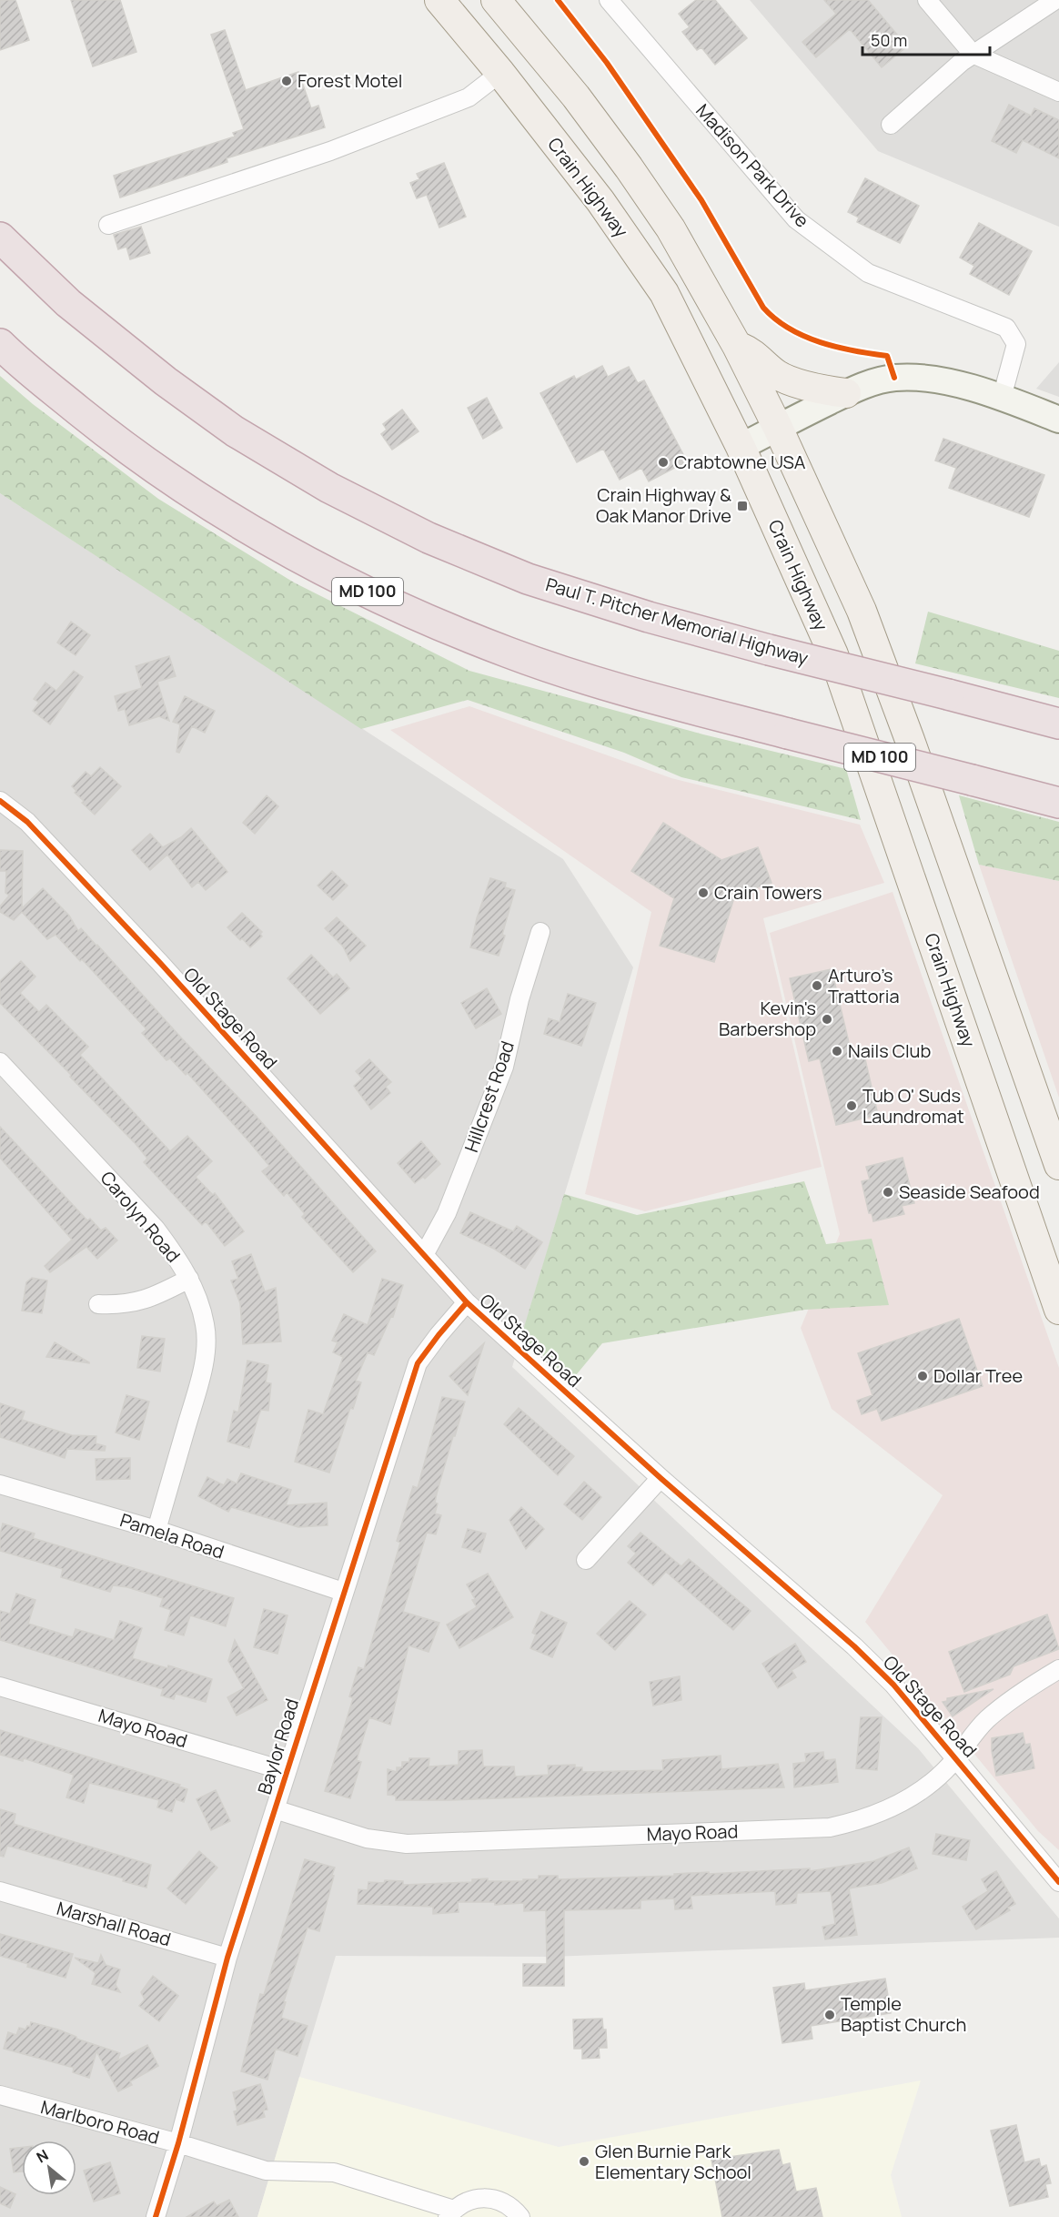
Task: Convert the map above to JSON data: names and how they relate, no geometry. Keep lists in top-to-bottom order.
{
  "streets": {
    "highway": ["MD 100", "Paul T. Pitcher Memorial Highway"],
    "main road": ["Crain Highway"],
    "street": [
      "Madison Park Drive",
      "Old Stage Road",
      "Hillcrest Road",
      "Carolyn Road",
      "Pamela Road",
      "Mayo Road",
      "Baylor Road",
      "Marshall Road",
      "Marlboro Road"
    ]
  },
  "crossings": [
    ["Old Stage Road", "Hillcrest Road"],
    ["Old Stage Road", "Mayo Road"],
    ["Old Stage Road", "Baylor Road"],
    ["Carolyn Road", "Pamela Road"],
    ["Pamela Road", "Baylor Road"],
    ["Mayo Road", "Baylor Road"],
    ["Baylor Road", "Marshall Road"],
    ["Baylor Road", "Marlboro Road"]
  ],
  "places": {
    "other": [
      "Forest Motel",
      "Crabtowne USA",
      "Crain Towers",
      "Arturo’s Trattoria",
      "Kevin's Barbershop",
      "Nails Club",
      "Tub O' Suds Laundromat",
      "Seaside Seafood",
      "Dollar Tree",
      "Temple Baptist Church",
      "Glen Burnie Park Elementary School"
    ],
    "transit": ["Crain Highway & Oak Manor Drive"]
  },
  "scale_bar": "50 m",
  "north": "top left"
}
